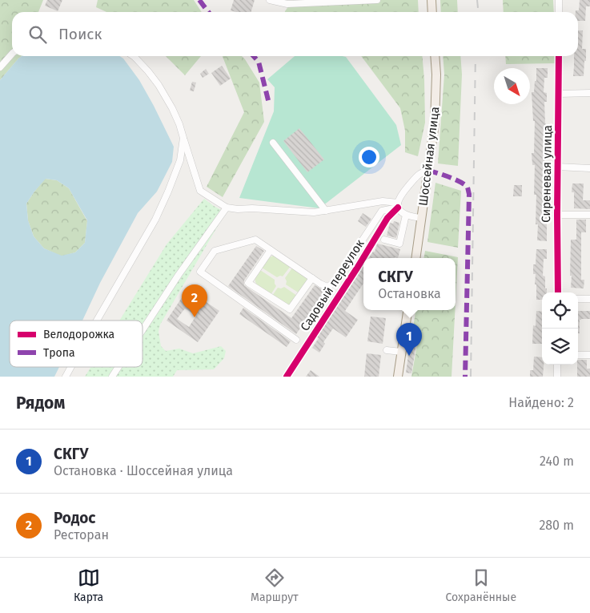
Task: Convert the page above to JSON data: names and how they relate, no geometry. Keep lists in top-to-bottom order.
{
  "streets": {
    "main road": ["Шоссейная улица"],
    "street": ["Сиреневая улица", "Садовый переулок"]
  },
  "crossings": [
    ["Шоссейная улица", "Садовый переулок"]
  ],
  "legend": ["Велодорожка", "Тропа"],
  "north": "bottom right",
  "page": {
    "search": "Поиск",
    "popup": ["СКГУ", "Остановка"],
    "pins": ["2", "1"],
    "heading": ["Рядом", "Найдено: 2"],
    "list": [
      {
        "mark": "1",
        "name": "СКГУ",
        "note": "Остановка · Шоссейная улица",
        "value": "240 m"
      },
      {
        "mark": "2",
        "name": "Родос",
        "note": "Ресторан",
        "value": "280 m"
      }
    ],
    "nav": ["Карта", "Маршрут", "Сохранённые"]
  }
}
